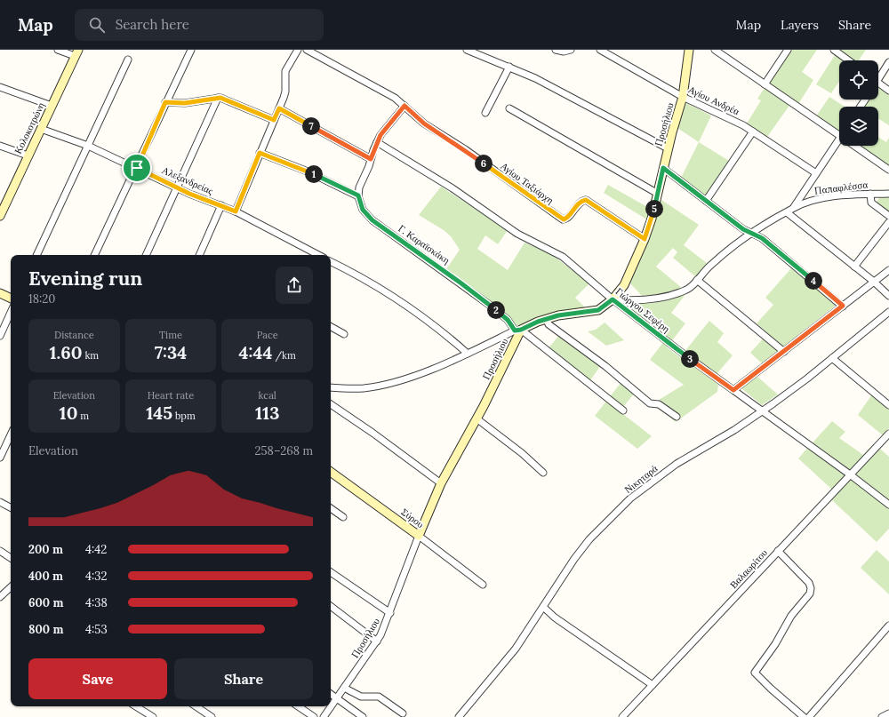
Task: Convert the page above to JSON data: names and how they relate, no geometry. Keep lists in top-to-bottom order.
{
  "streets": {
    "street": [
      "Αγίου Ανδρέα",
      "Προσήλιου",
      "Κολοκοτρώνη",
      "Αλεξανδρείας",
      "Αγίου Ταξιάρχη",
      "Παπαφλέσσα",
      "Γ. Καραϊσκάκη",
      "Γιώργου Σεφέρη",
      "Νικηταρά",
      "Σύρου",
      "Βαλαωρίτου"
    ]
  },
  "crossings": [
    ["Αγίου Ανδρέα", "Προσήλιου"],
    ["Προσήλιου", "Αγίου Ταξιάρχη"],
    ["Προσήλιου", "Παπαφλέσσα"],
    ["Προσήλιου", "Γ. Καραϊσκάκη"],
    ["Προσήλιου", "Γιώργου Σεφέρη"],
    ["Προσήλιου", "Σύρου"],
    ["Κολοκοτρώνη", "Αλεξανδρείας"],
    ["Παπαφλέσσα", "Γιώργου Σεφέρη"],
    ["Γιώργου Σεφέρη", "Νικηταρά"],
    ["Γιώργου Σεφέρη", "Βαλαωρίτου"]
  ],
  "page": {
    "header": "Map",
    "search": "Search here",
    "nav": ["Map", "Layers", "Share"],
    "pins": [
      "7",
      "6",
      "1",
      "5",
      "4",
      "2",
      "3"
    ],
    "heading": ["Evening run", "18:20"],
    "stats": [
      ["Distance", "1.60 km"],
      ["Time", "7:34"],
      ["Pace", "4:44 /km"],
      ["Elevation", "10 m"],
      ["Heart rate", "145 bpm"],
      ["kcal", "113"]
    ],
    "chart": ["Elevation", "258–268 m"],
    "list": [
      {
        "name": "200 m",
        "note": "4:42"
      },
      {
        "name": "400 m",
        "note": "4:32"
      },
      {
        "name": "600 m",
        "note": "4:38"
      },
      {
        "name": "800 m",
        "note": "4:53"
      }
    ],
    "buttons": ["Save", "Share"]
  }
}
